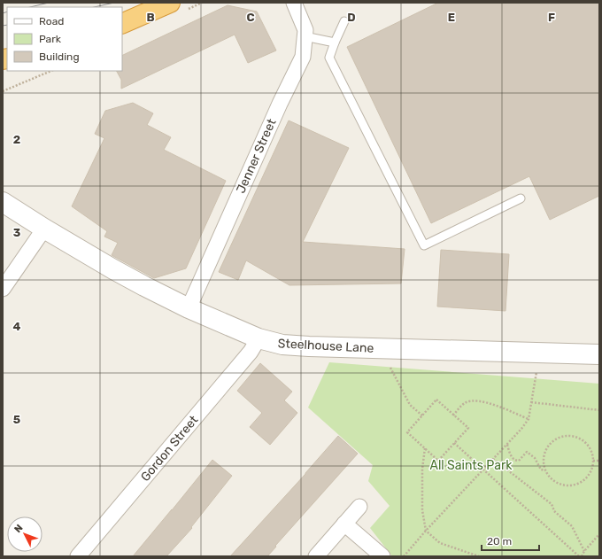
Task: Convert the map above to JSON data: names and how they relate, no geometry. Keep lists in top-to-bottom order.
{
  "streets": {
    "street": ["Jenner Street", "Steelhouse Lane", "Gordon Street"]
  },
  "crossings": [
    ["Jenner Street", "Steelhouse Lane"],
    ["Steelhouse Lane", "Gordon Street"]
  ],
  "parks": ["All Saints Park"],
  "legend": ["Road", "Park", "Building"],
  "scale_bar": "20 m",
  "north": "top left",
  "grid": {
    "columns": [
      "B",
      "C",
      "D",
      "E",
      "F"
    ],
    "rows": [
      "2",
      "3",
      "4",
      "5"
    ]
  }
}
